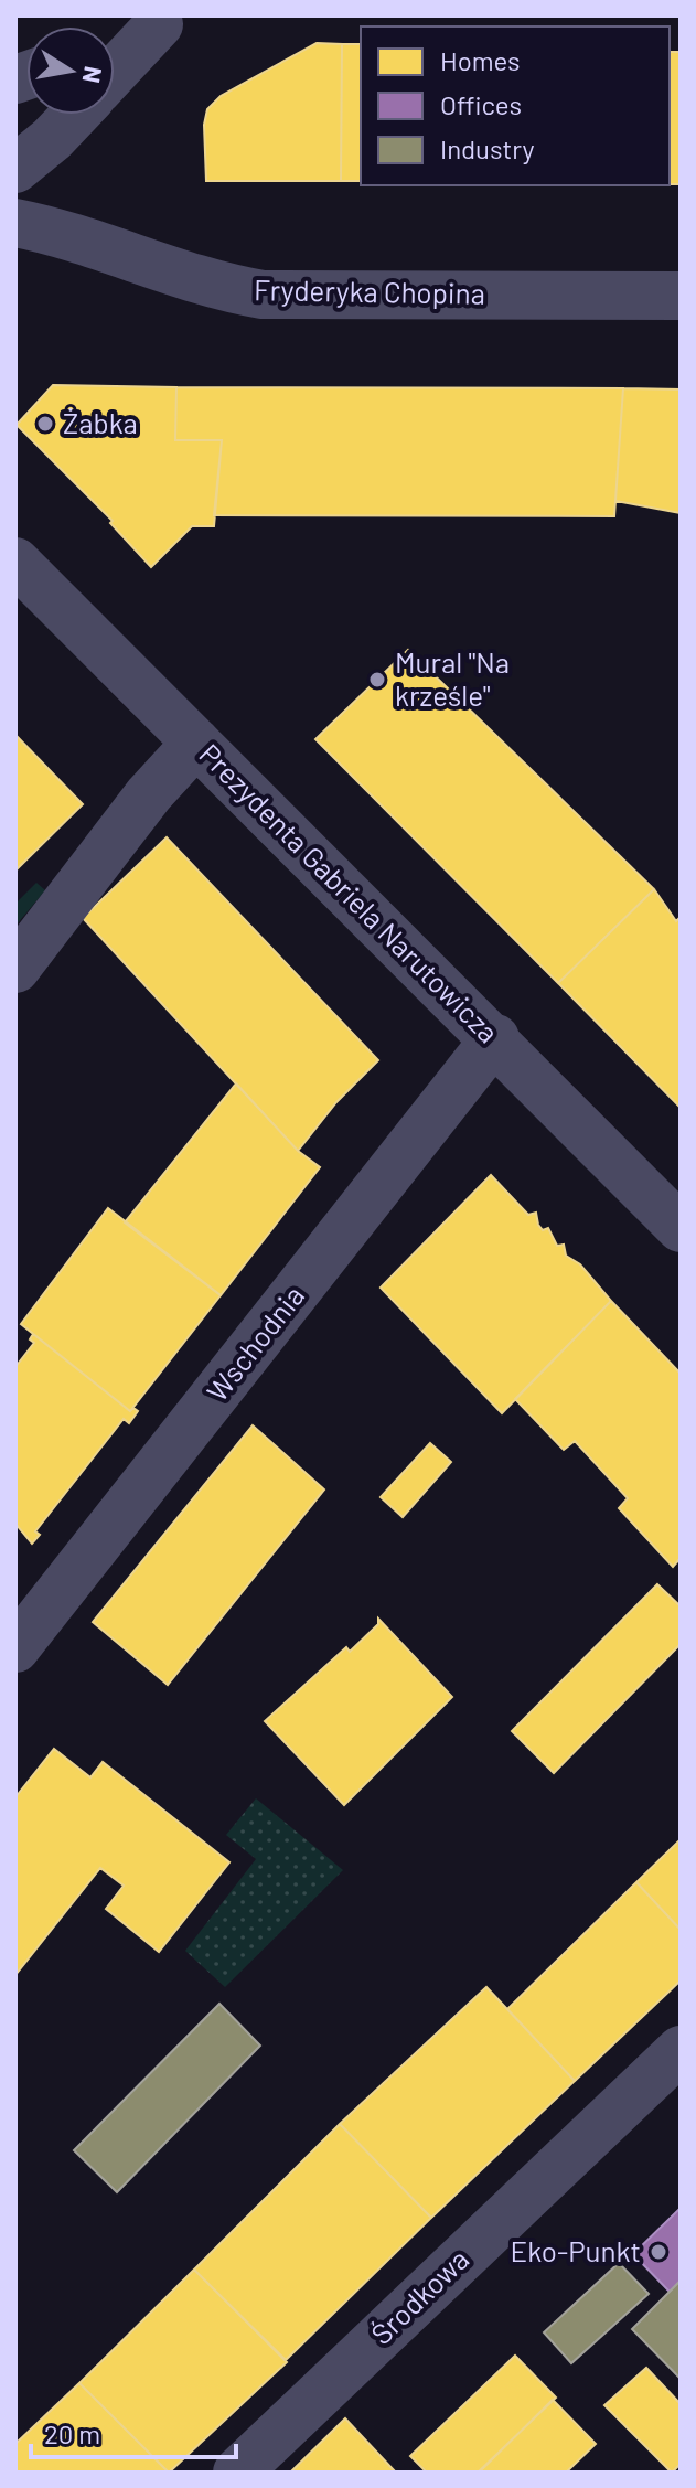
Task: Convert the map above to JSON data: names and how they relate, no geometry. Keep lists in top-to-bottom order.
{
  "streets": {
    "street": [
      "Fryderyka Chopina",
      "Prezydenta Gabriela Narutowicza",
      "Wschodnia",
      "Środkowa"
    ]
  },
  "crossings": [
    ["Prezydenta Gabriela Narutowicza", "Wschodnia"]
  ],
  "places": ["Żabka", "Mural \"Na krześle\"", "Eko-Punkt"],
  "legend": ["Homes", "Offices", "Industry"],
  "scale_bar": "20 m",
  "north": "right"
}
